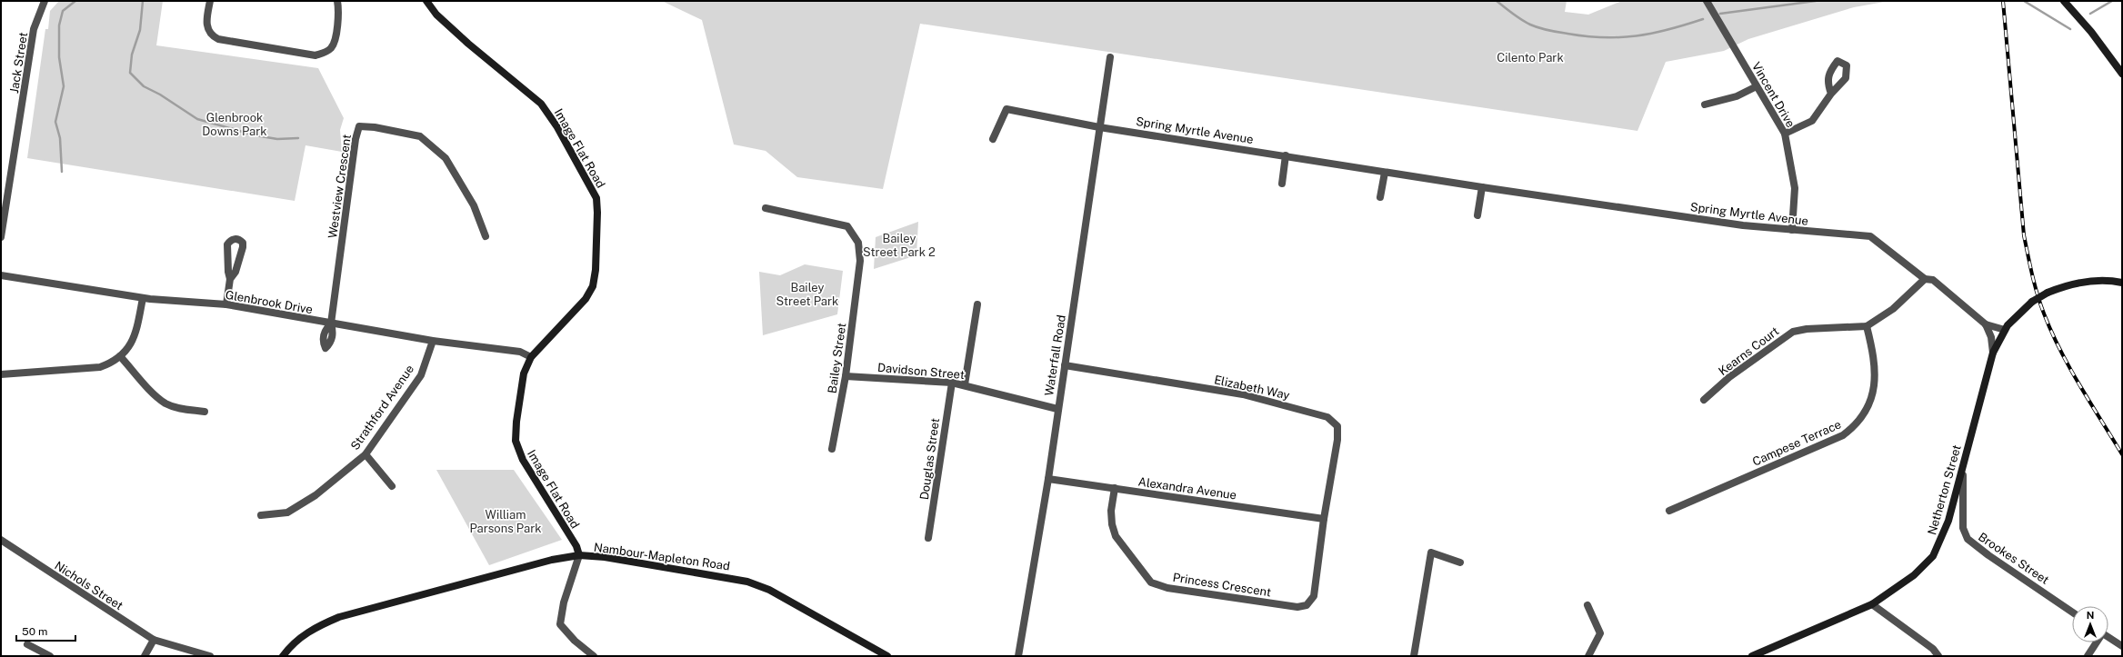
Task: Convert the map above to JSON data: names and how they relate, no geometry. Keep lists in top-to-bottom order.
{
  "streets": {
    "main road": ["Image Flat Road", "Netherton Street", "Nambour-Mapleton Road"],
    "street": [
      "Jack Street",
      "Vincent Drive",
      "Spring Myrtle Avenue",
      "Westview Crescent",
      "Glenbrook Drive",
      "Kearns Court",
      "Waterfall Road",
      "Bailey Street",
      "Davidson Street",
      "Elizabeth Way",
      "Strathford Avenue",
      "Campese Terrace",
      "Douglas Street",
      "Alexandra Avenue",
      "Brookes Street",
      "Princess Crescent",
      "Nichols Street"
    ]
  },
  "crossings": [
    ["Vincent Drive", "Spring Myrtle Avenue"],
    ["Spring Myrtle Avenue", "Waterfall Road"],
    ["Spring Myrtle Avenue", "Netherton Street"],
    ["Image Flat Road", "Glenbrook Drive"],
    ["Image Flat Road", "Nambour-Mapleton Road"],
    ["Westview Crescent", "Glenbrook Drive"],
    ["Glenbrook Drive", "Strathford Avenue"],
    ["Kearns Court", "Campese Terrace"],
    ["Waterfall Road", "Davidson Street"],
    ["Waterfall Road", "Elizabeth Way"],
    ["Waterfall Road", "Alexandra Avenue"],
    ["Bailey Street", "Davidson Street"],
    ["Davidson Street", "Douglas Street"],
    ["Elizabeth Way", "Alexandra Avenue"],
    ["Elizabeth Way", "Princess Crescent"],
    ["Alexandra Avenue", "Princess Crescent"],
    ["Netherton Street", "Brookes Street"]
  ],
  "parks": [
    "Cilento Park",
    "Glenbrook Downs Park",
    "Bailey Street Park 2",
    "Bailey Street Park",
    "William Parsons Park"
  ],
  "scale_bar": "50 m",
  "north": "top"
}
